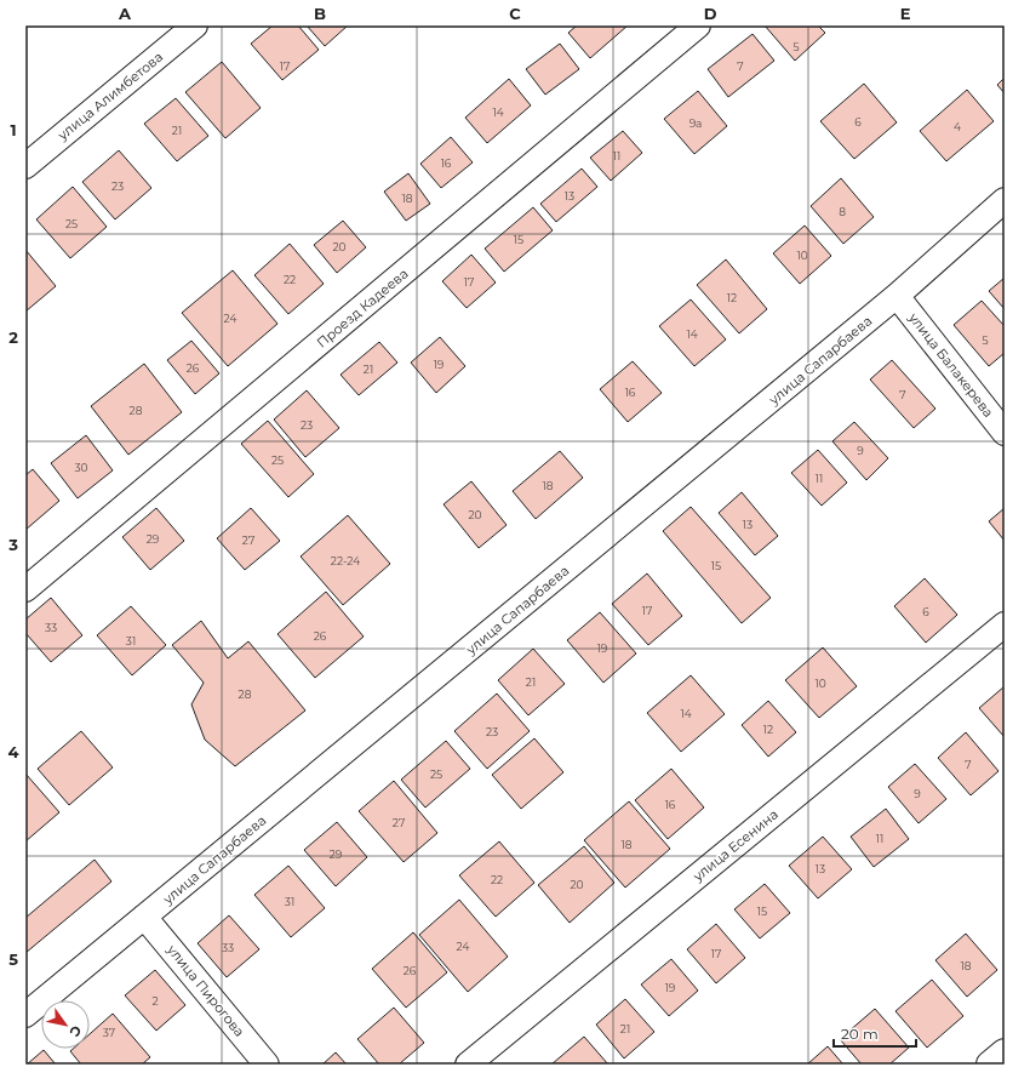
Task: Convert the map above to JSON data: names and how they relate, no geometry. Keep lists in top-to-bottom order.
{
  "streets": {
    "street": [
      "улица Алимбетова",
      "Проезд Кадеева",
      "улица Сапарбаева",
      "улица Балакерева",
      "улица Есенина",
      "улица Пирогова"
    ]
  },
  "crossings": [
    ["улица Сапарбаева", "улица Балакерева"],
    ["улица Сапарбаева", "улица Пирогова"]
  ],
  "house_numbers": [
    "5",
    "17",
    "7",
    "14",
    "6",
    "9а",
    "4",
    "21",
    "11",
    "16",
    "23",
    "13",
    "18",
    "8",
    "25",
    "15",
    "20",
    "10",
    "22",
    "17",
    "12",
    "24",
    "14",
    "5",
    "19",
    "26",
    "21",
    "16",
    "7",
    "28",
    "23",
    "9",
    "25",
    "30",
    "11",
    "18",
    "20",
    "13",
    "29",
    "27",
    "22-24",
    "15",
    "17",
    "6",
    "33",
    "26",
    "31",
    "19",
    "21",
    "10",
    "28",
    "14",
    "12",
    "23",
    "7",
    "25",
    "9",
    "16",
    "27",
    "11",
    "18",
    "29",
    "13",
    "22",
    "20",
    "31",
    "15",
    "24",
    "33",
    "17",
    "18",
    "26",
    "19",
    "2",
    "21",
    "37"
  ],
  "scale_bar": "20 m",
  "north": "bottom right",
  "grid": {
    "columns": [
      "A",
      "B",
      "C",
      "D",
      "E"
    ],
    "rows": [
      "1",
      "2",
      "3",
      "4",
      "5"
    ]
  }
}
